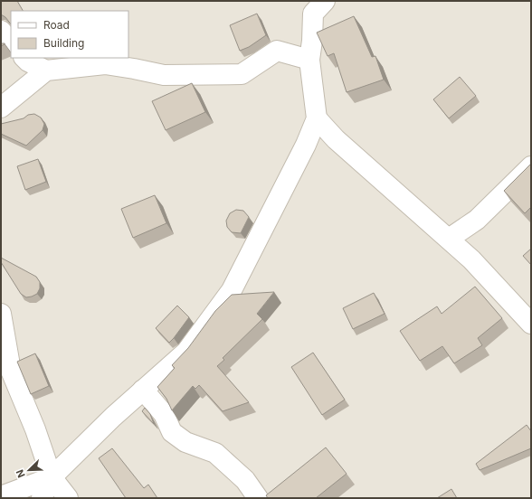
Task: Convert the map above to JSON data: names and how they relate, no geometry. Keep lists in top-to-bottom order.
{
  "legend": ["Road", "Building"],
  "north": "bottom left"
}
